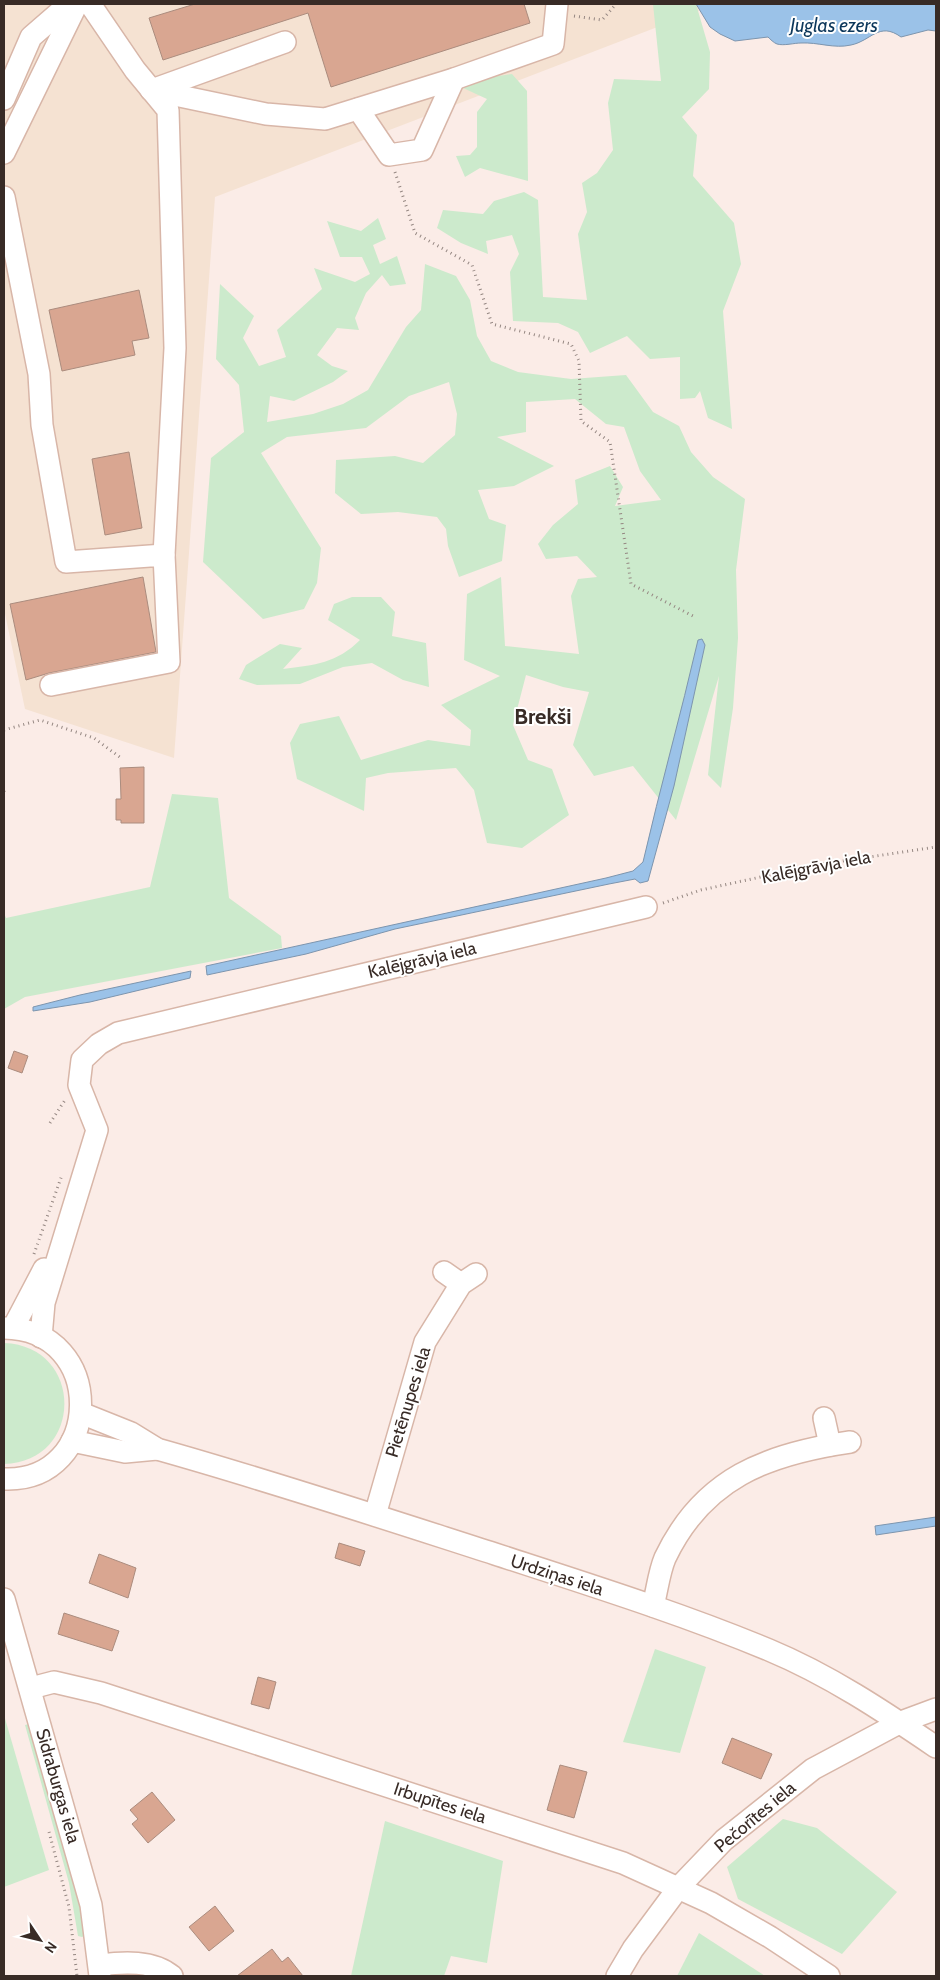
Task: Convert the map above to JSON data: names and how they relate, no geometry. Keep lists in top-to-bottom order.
{
  "streets": {
    "street": [
      "Kalējgrāvja iela",
      "Pietēnupes iela",
      "Urdziņas iela",
      "Sidraburgas iela",
      "Irbupītes iela",
      "Pečorītes iela"
    ]
  },
  "crossings": [
    ["Pietēnupes iela", "Urdziņas iela"],
    ["Urdziņas iela", "Pečorītes iela"],
    ["Sidraburgas iela", "Irbupītes iela"],
    ["Irbupītes iela", "Pečorītes iela"]
  ],
  "districts": ["Brekši"],
  "water": ["Juglas ezers"],
  "north": "bottom right"
}
